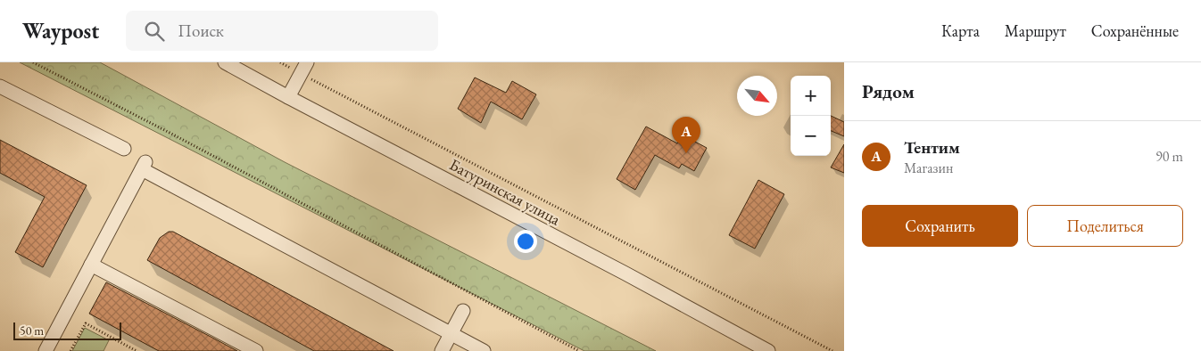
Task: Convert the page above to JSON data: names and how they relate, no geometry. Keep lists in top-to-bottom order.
{
  "streets": {
    "street": ["Батуринская улица"]
  },
  "scale_bar": "50 m",
  "north": "bottom right",
  "page": {
    "header": "Waypost",
    "search": "Поиск",
    "nav": ["Карта", "Маршрут", "Сохранённые"],
    "heading": "Рядом",
    "map_buttons": ["+", "−"],
    "pins": "A",
    "list": [
      {
        "mark": "A",
        "name": "Тентим",
        "note": "Магазин",
        "value": "90 m"
      }
    ],
    "buttons": ["Сохранить", "Поделиться"],
    "scale": "50 m"
  }
}
